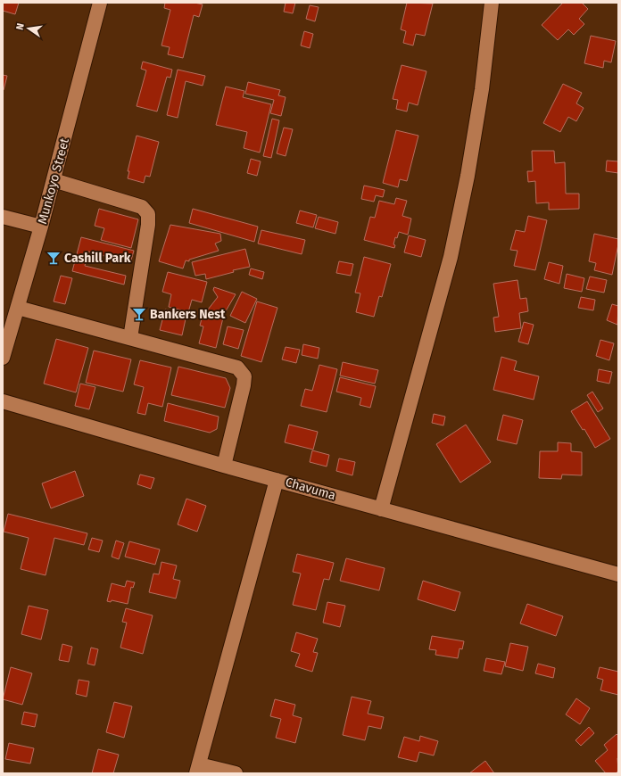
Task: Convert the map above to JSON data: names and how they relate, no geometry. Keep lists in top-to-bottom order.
{
  "streets": {
    "street": ["Munkoyo Street", "Chavuma"]
  },
  "places": {
    "bar": ["Cashill Park", "Bankers Nest"]
  },
  "north": "left"
}
